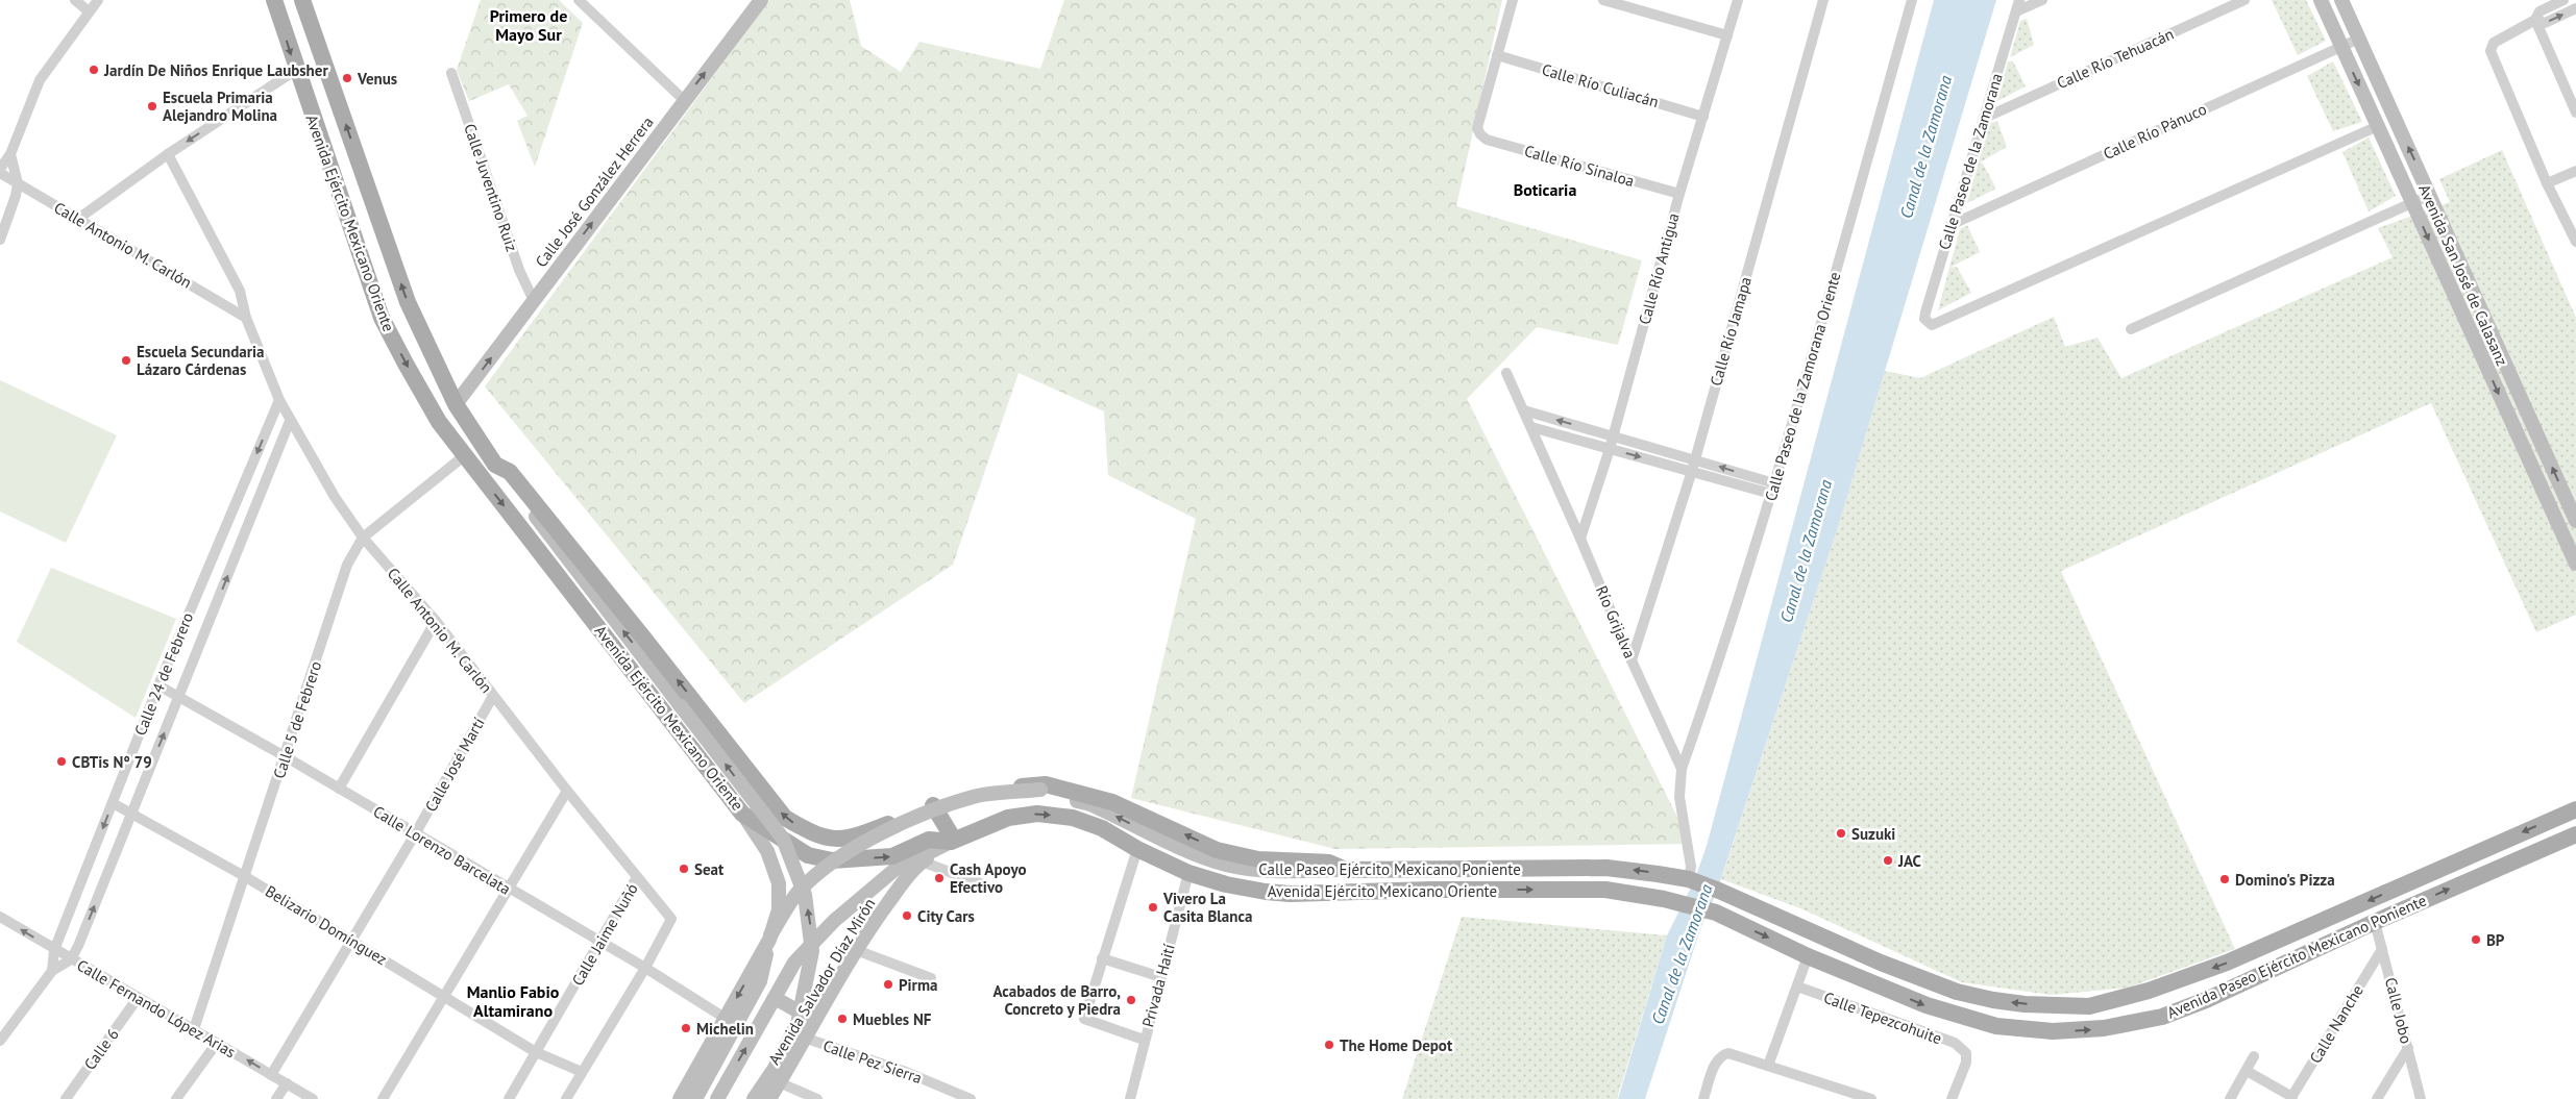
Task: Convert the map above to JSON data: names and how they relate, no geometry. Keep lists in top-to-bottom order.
{
  "streets": {
    "main road": [
      "Calle José González Herrera",
      "Avenida Ejército Mexicano Oriente",
      "Avenida San José de Calasanz",
      "Calle Paseo Ejército Mexicano Poniente",
      "Avenida Paseo Ejército Mexicano Poniente",
      "Avenida Salvador Díaz Mirón"
    ],
    "street": [
      "Calle Río Tehuacán",
      "Calle Río Culiacán",
      "Calle Río Pánuco",
      "Calle Paseo de la Zamorana",
      "Calle Río Sinaloa",
      "Calle Juventino Ruiz",
      "Calle Antonio M. Carlón",
      "Calle Río Antigua",
      "Calle Río Jamapa",
      "Calle Paseo de la Zamorana Oriente",
      "Río Grijalva",
      "Calle 24 de Febrero",
      "Calle 5 de Febrero",
      "Calle José Martí",
      "Calle Lorenzo Barcelata",
      "Belizario Domínguez",
      "Calle Jaime Nuñó",
      "Privada Haití",
      "Calle Fernando López Arias",
      "Calle Jobo",
      "Calle Tepezcohuite",
      "Calle Nanche",
      "Calle 6",
      "Calle Pez Sierra"
    ]
  },
  "crossings": [
    ["Calle Río Tehuacán", "Calle Paseo de la Zamorana"],
    ["Calle Río Culiacán", "Calle Río Sinaloa"],
    ["Calle Río Culiacán", "Calle Río Antigua"],
    ["Calle Río Pánuco", "Calle Paseo de la Zamorana"],
    ["Calle Río Pánuco", "Avenida San José de Calasanz"],
    ["Calle Paseo de la Zamorana", "Avenida San José de Calasanz"],
    ["Calle Río Sinaloa", "Calle Río Antigua"],
    ["Calle Juventino Ruiz", "Calle José González Herrera"],
    ["Calle José González Herrera", "Avenida Ejército Mexicano Oriente"],
    ["Avenida Ejército Mexicano Oriente", "Calle 5 de Febrero"],
    ["Avenida Ejército Mexicano Oriente", "Avenida Paseo Ejército Mexicano Poniente"],
    ["Avenida Ejército Mexicano Oriente", "Avenida Salvador Díaz Mirón"],
    ["Avenida Ejército Mexicano Oriente", "Privada Haití"],
    ["Calle Antonio M. Carlón", "Calle 24 de Febrero"],
    ["Calle Antonio M. Carlón", "Calle 5 de Febrero"],
    ["Calle Antonio M. Carlón", "Calle José Martí"],
    ["Calle Antonio M. Carlón", "Calle Lorenzo Barcelata"],
    ["Calle Antonio M. Carlón", "Calle Jaime Nuñó"],
    ["Calle Río Antigua", "Río Grijalva"],
    ["Calle Río Jamapa", "Río Grijalva"],
    ["Calle Paseo de la Zamorana Oriente", "Río Grijalva"],
    ["Río Grijalva", "Calle Paseo Ejército Mexicano Poniente"],
    ["Calle 24 de Febrero", "Calle Lorenzo Barcelata"],
    ["Calle 24 de Febrero", "Belizario Domínguez"],
    ["Calle 24 de Febrero", "Calle Fernando López Arias"],
    ["Calle 5 de Febrero", "Calle Lorenzo Barcelata"],
    ["Calle 5 de Febrero", "Belizario Domínguez"],
    ["Calle 5 de Febrero", "Calle Fernando López Arias"],
    ["Calle José Martí", "Calle Lorenzo Barcelata"],
    ["Calle José Martí", "Belizario Domínguez"],
    ["Calle José Martí", "Calle Fernando López Arias"],
    ["Calle Lorenzo Barcelata", "Calle Jaime Nuñó"],
    ["Calle Paseo Ejército Mexicano Poniente", "Avenida Paseo Ejército Mexicano Poniente"],
    ["Belizario Domínguez", "Calle Jaime Nuñó"],
    ["Avenida Paseo Ejército Mexicano Poniente", "Calle Jobo"],
    ["Avenida Salvador Díaz Mirón", "Calle Pez Sierra"],
    ["Calle Fernando López Arias", "Calle 6"],
    ["Calle Jobo", "Calle Nanche"]
  ],
  "one_way": ["Calle José González Herrera", "Avenida Salvador Díaz Mirón", "Calle Fernando López Arias"],
  "districts": ["Primero de Mayo Sur", "Boticaria", "Manlio Fabio Altamirano"],
  "water": ["Canal de la Zamorana"],
  "places": [
    "Jardín De Niños Enrique Laubsher",
    "Venus",
    "Escuela Primaria Alejandro Molina",
    "Escuela Secundaria Lázaro Cárdenas",
    "CBTis N° 79",
    "Suzuki",
    "JAC",
    "Seat",
    "Cash Apoyo Efectivo",
    "Domino's Pizza",
    "Vivero La Casita Blanca",
    "City Cars",
    "BP",
    "Pirma",
    "Acabados de Barro, Concreto y Piedra",
    "Muebles NF",
    "Michelin",
    "The Home Depot"
  ]
}
